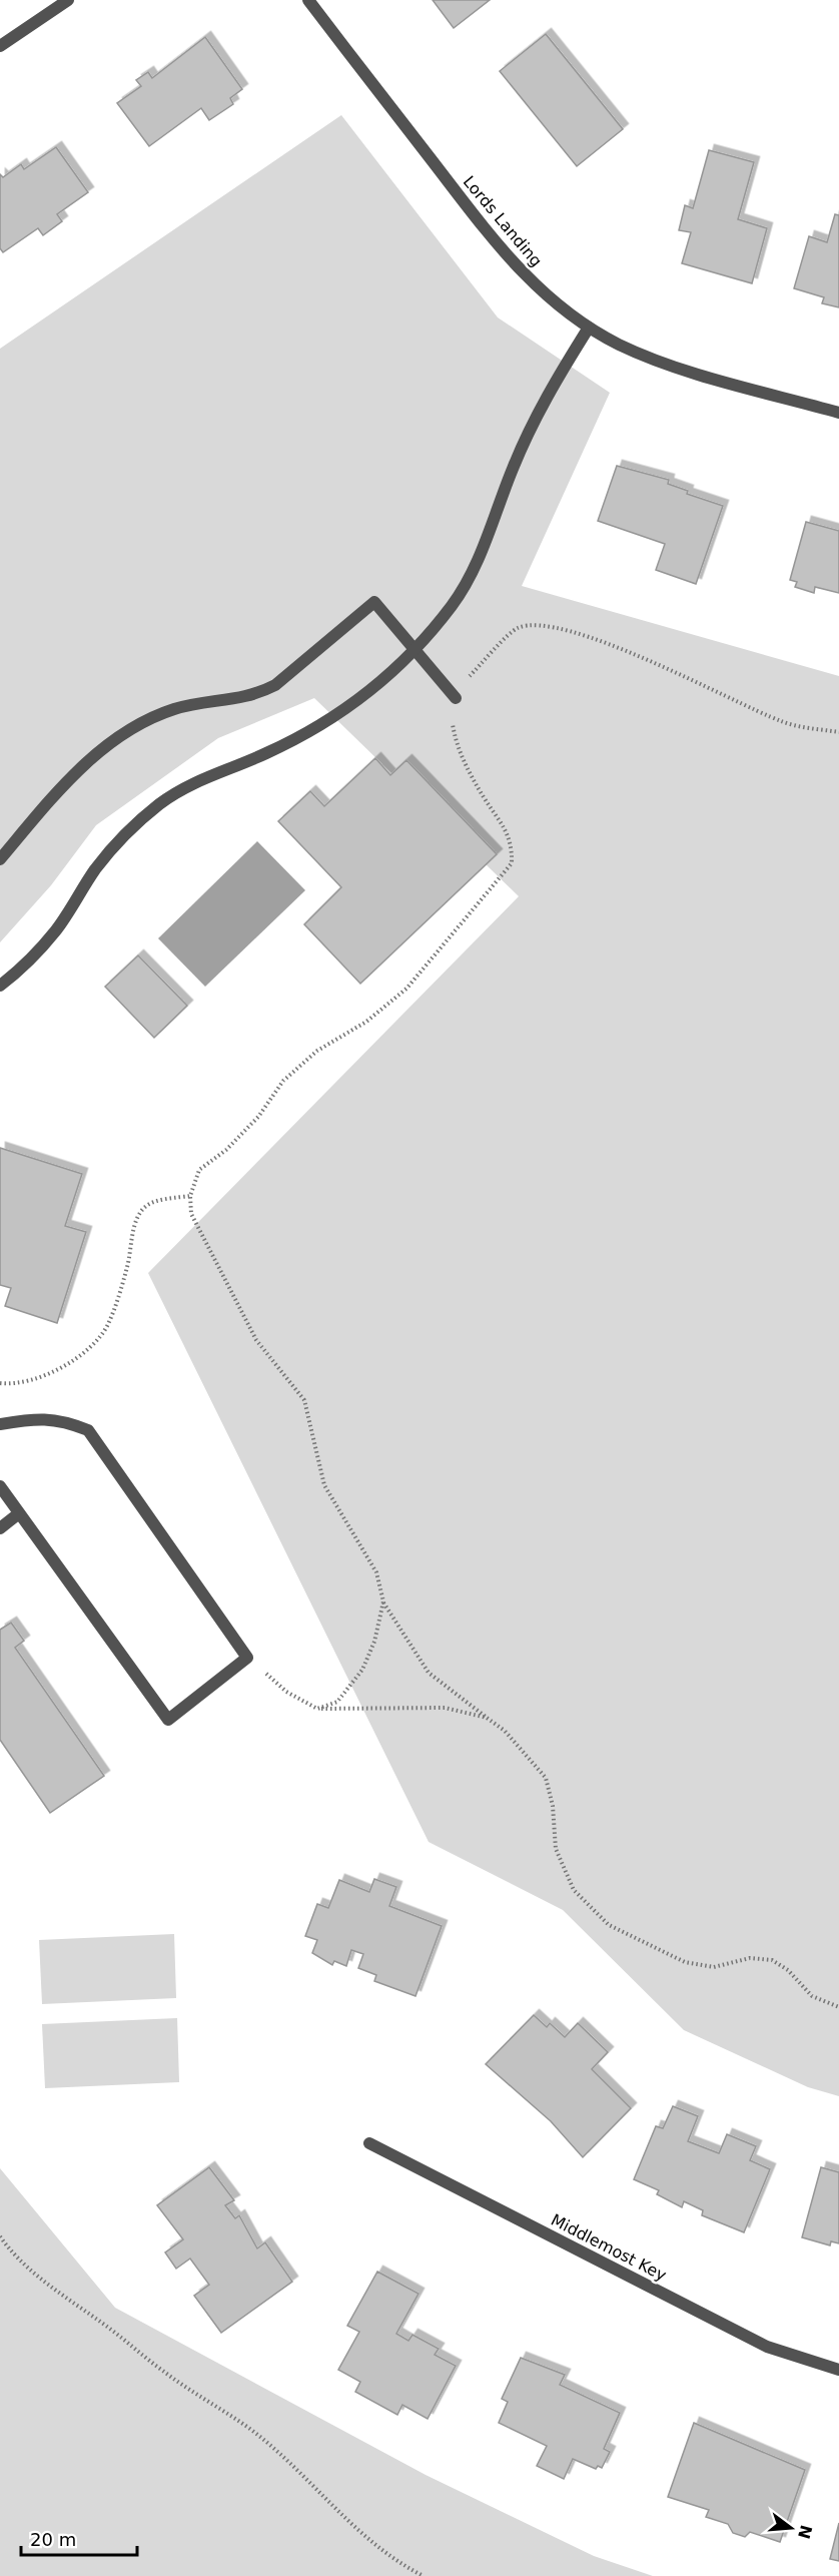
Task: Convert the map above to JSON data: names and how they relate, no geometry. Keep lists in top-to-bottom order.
{
  "streets": {
    "street": ["Lords Landing", "Middlemost Key"]
  },
  "scale_bar": "20 m",
  "north": "right"
}
